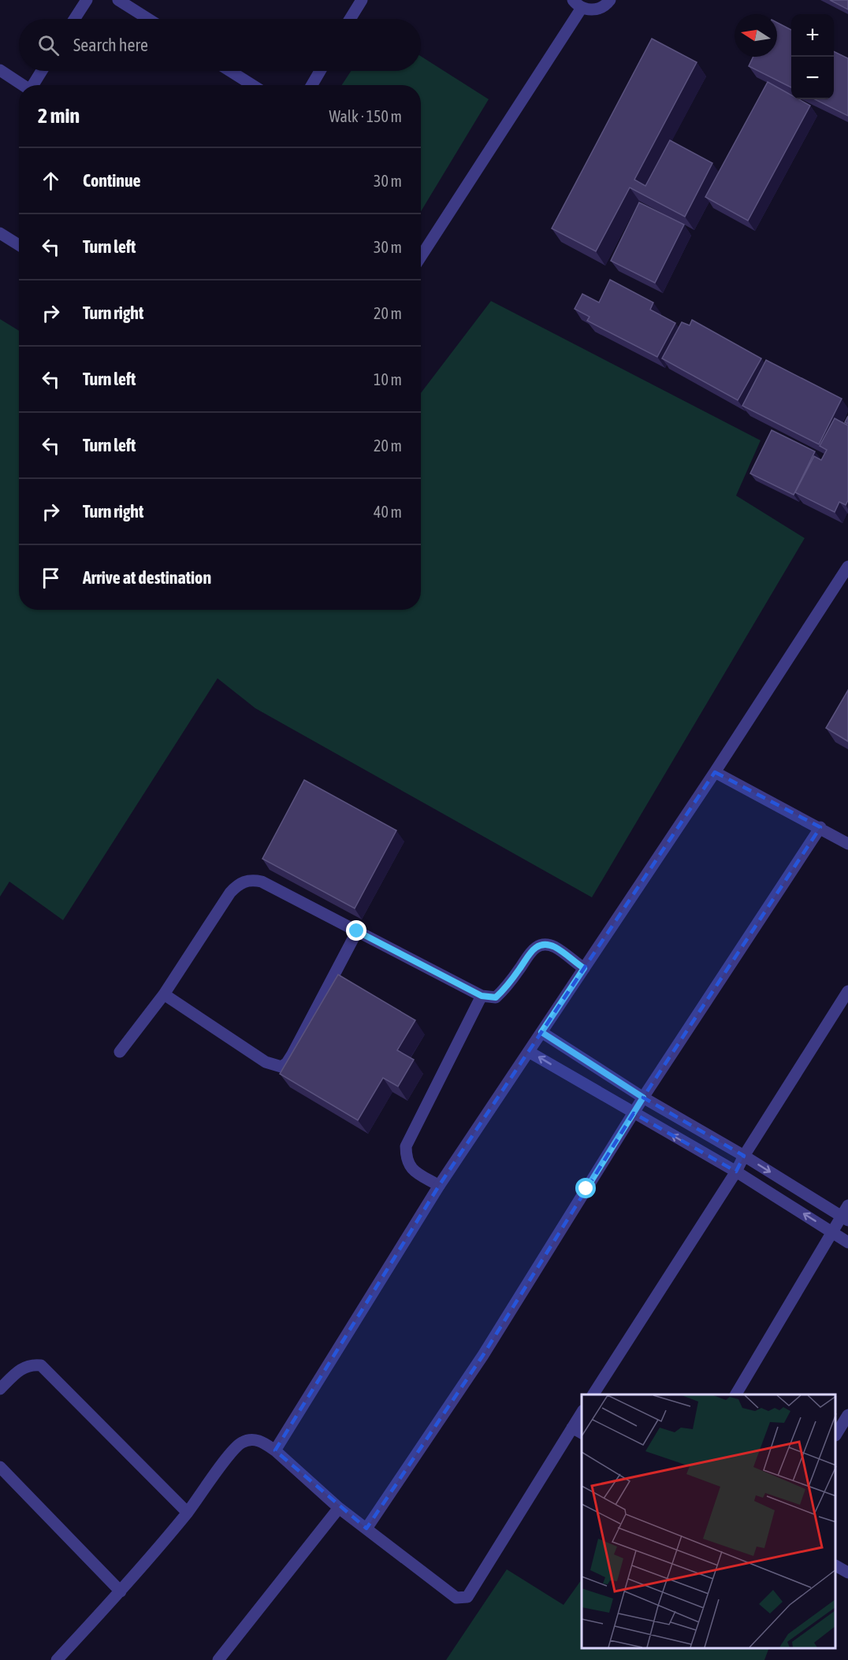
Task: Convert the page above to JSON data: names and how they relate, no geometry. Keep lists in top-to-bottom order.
{
  "north": "left",
  "page": {
    "map_buttons": ["+", "−"],
    "search": "Search here",
    "heading": ["2 min", "Walk · 150 m"],
    "list": [
      ["Continue", "30 m"],
      ["Turn left", "30 m"],
      ["Turn right", "20 m"],
      ["Turn left", "10 m"],
      ["Turn left", "20 m"],
      ["Turn right", "40 m"],
      "Arrive at destination"
    ]
  }
}
